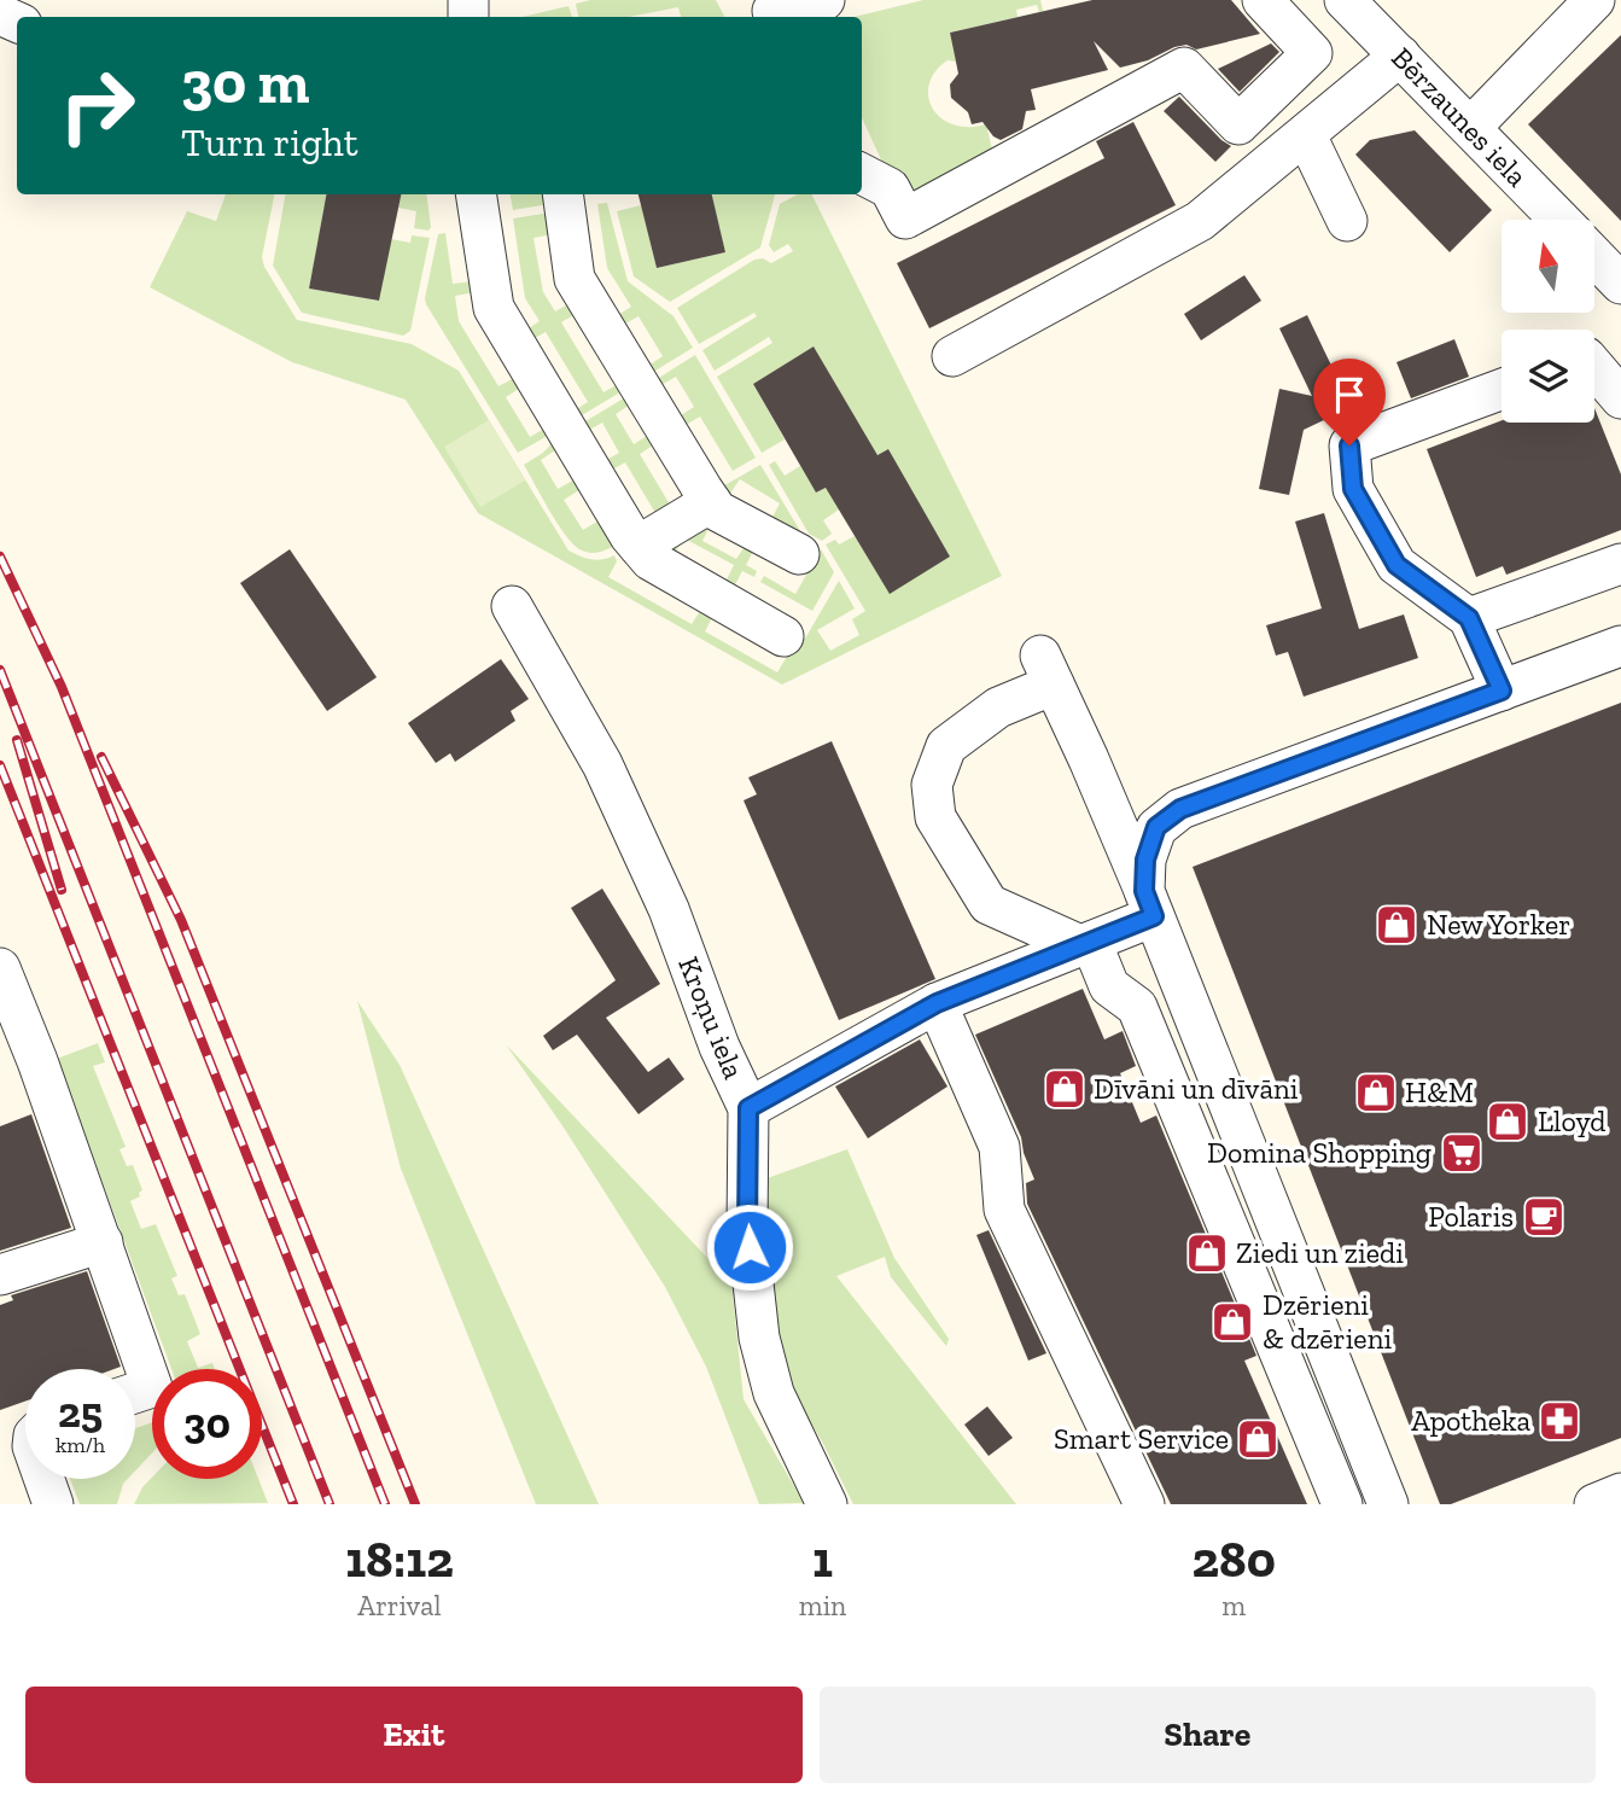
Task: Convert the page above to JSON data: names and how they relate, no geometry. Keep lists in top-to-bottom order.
{
  "streets": {
    "street": ["Bērzaunes iela", "Kroņu iela"]
  },
  "places": {
    "shop": [
      "New Yorker",
      "Dīvāni un dīvāni",
      "H&M",
      "Lloyd",
      "Ziedi un ziedi",
      "Dzērieni & dzērieni",
      "Smart Service"
    ],
    "supermarket": ["Domina Shopping"],
    "cafe": ["Polaris"],
    "pharmacy": ["Apotheka"]
  },
  "north": "top",
  "page": {
    "turn": ["30 m", "Turn right"],
    "speed": "25 km/h",
    "limit": "30",
    "eta": [
      "18:12",
      "Arrival",
      "1",
      "min",
      "280",
      "m"
    ],
    "buttons": ["Exit", "Share"]
  }
}
